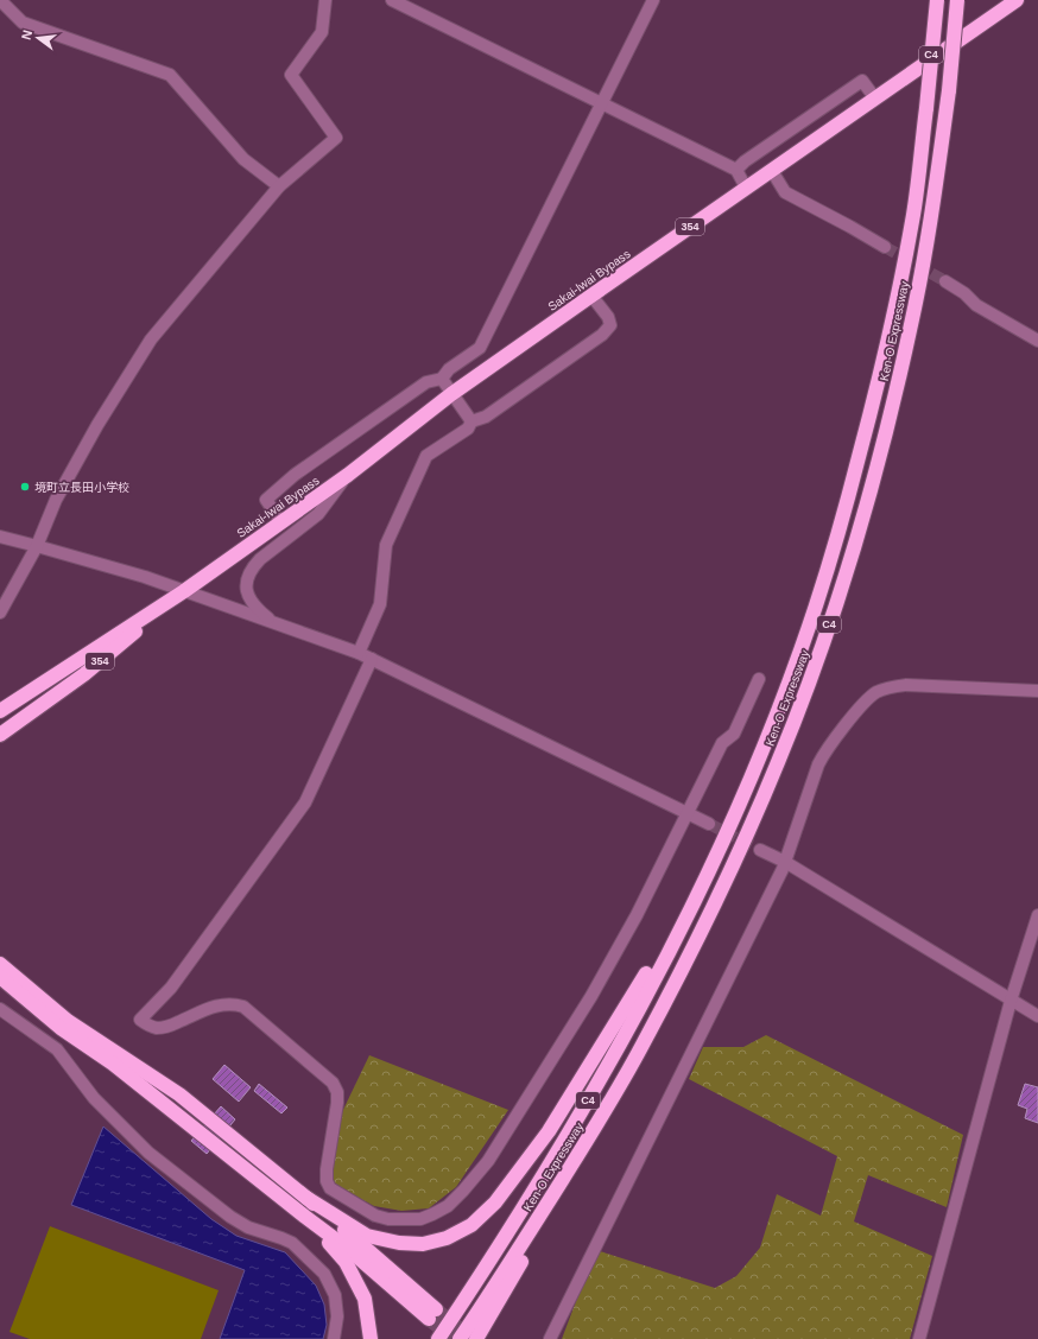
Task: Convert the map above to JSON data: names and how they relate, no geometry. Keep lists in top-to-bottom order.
{
  "streets": {
    "highway": [
      "C4",
      "354",
      "Sakai-Iwai Bypass",
      "Ken-O Expressway"
    ]
  },
  "places": ["境町立長田小学校"],
  "north": "left"
}
